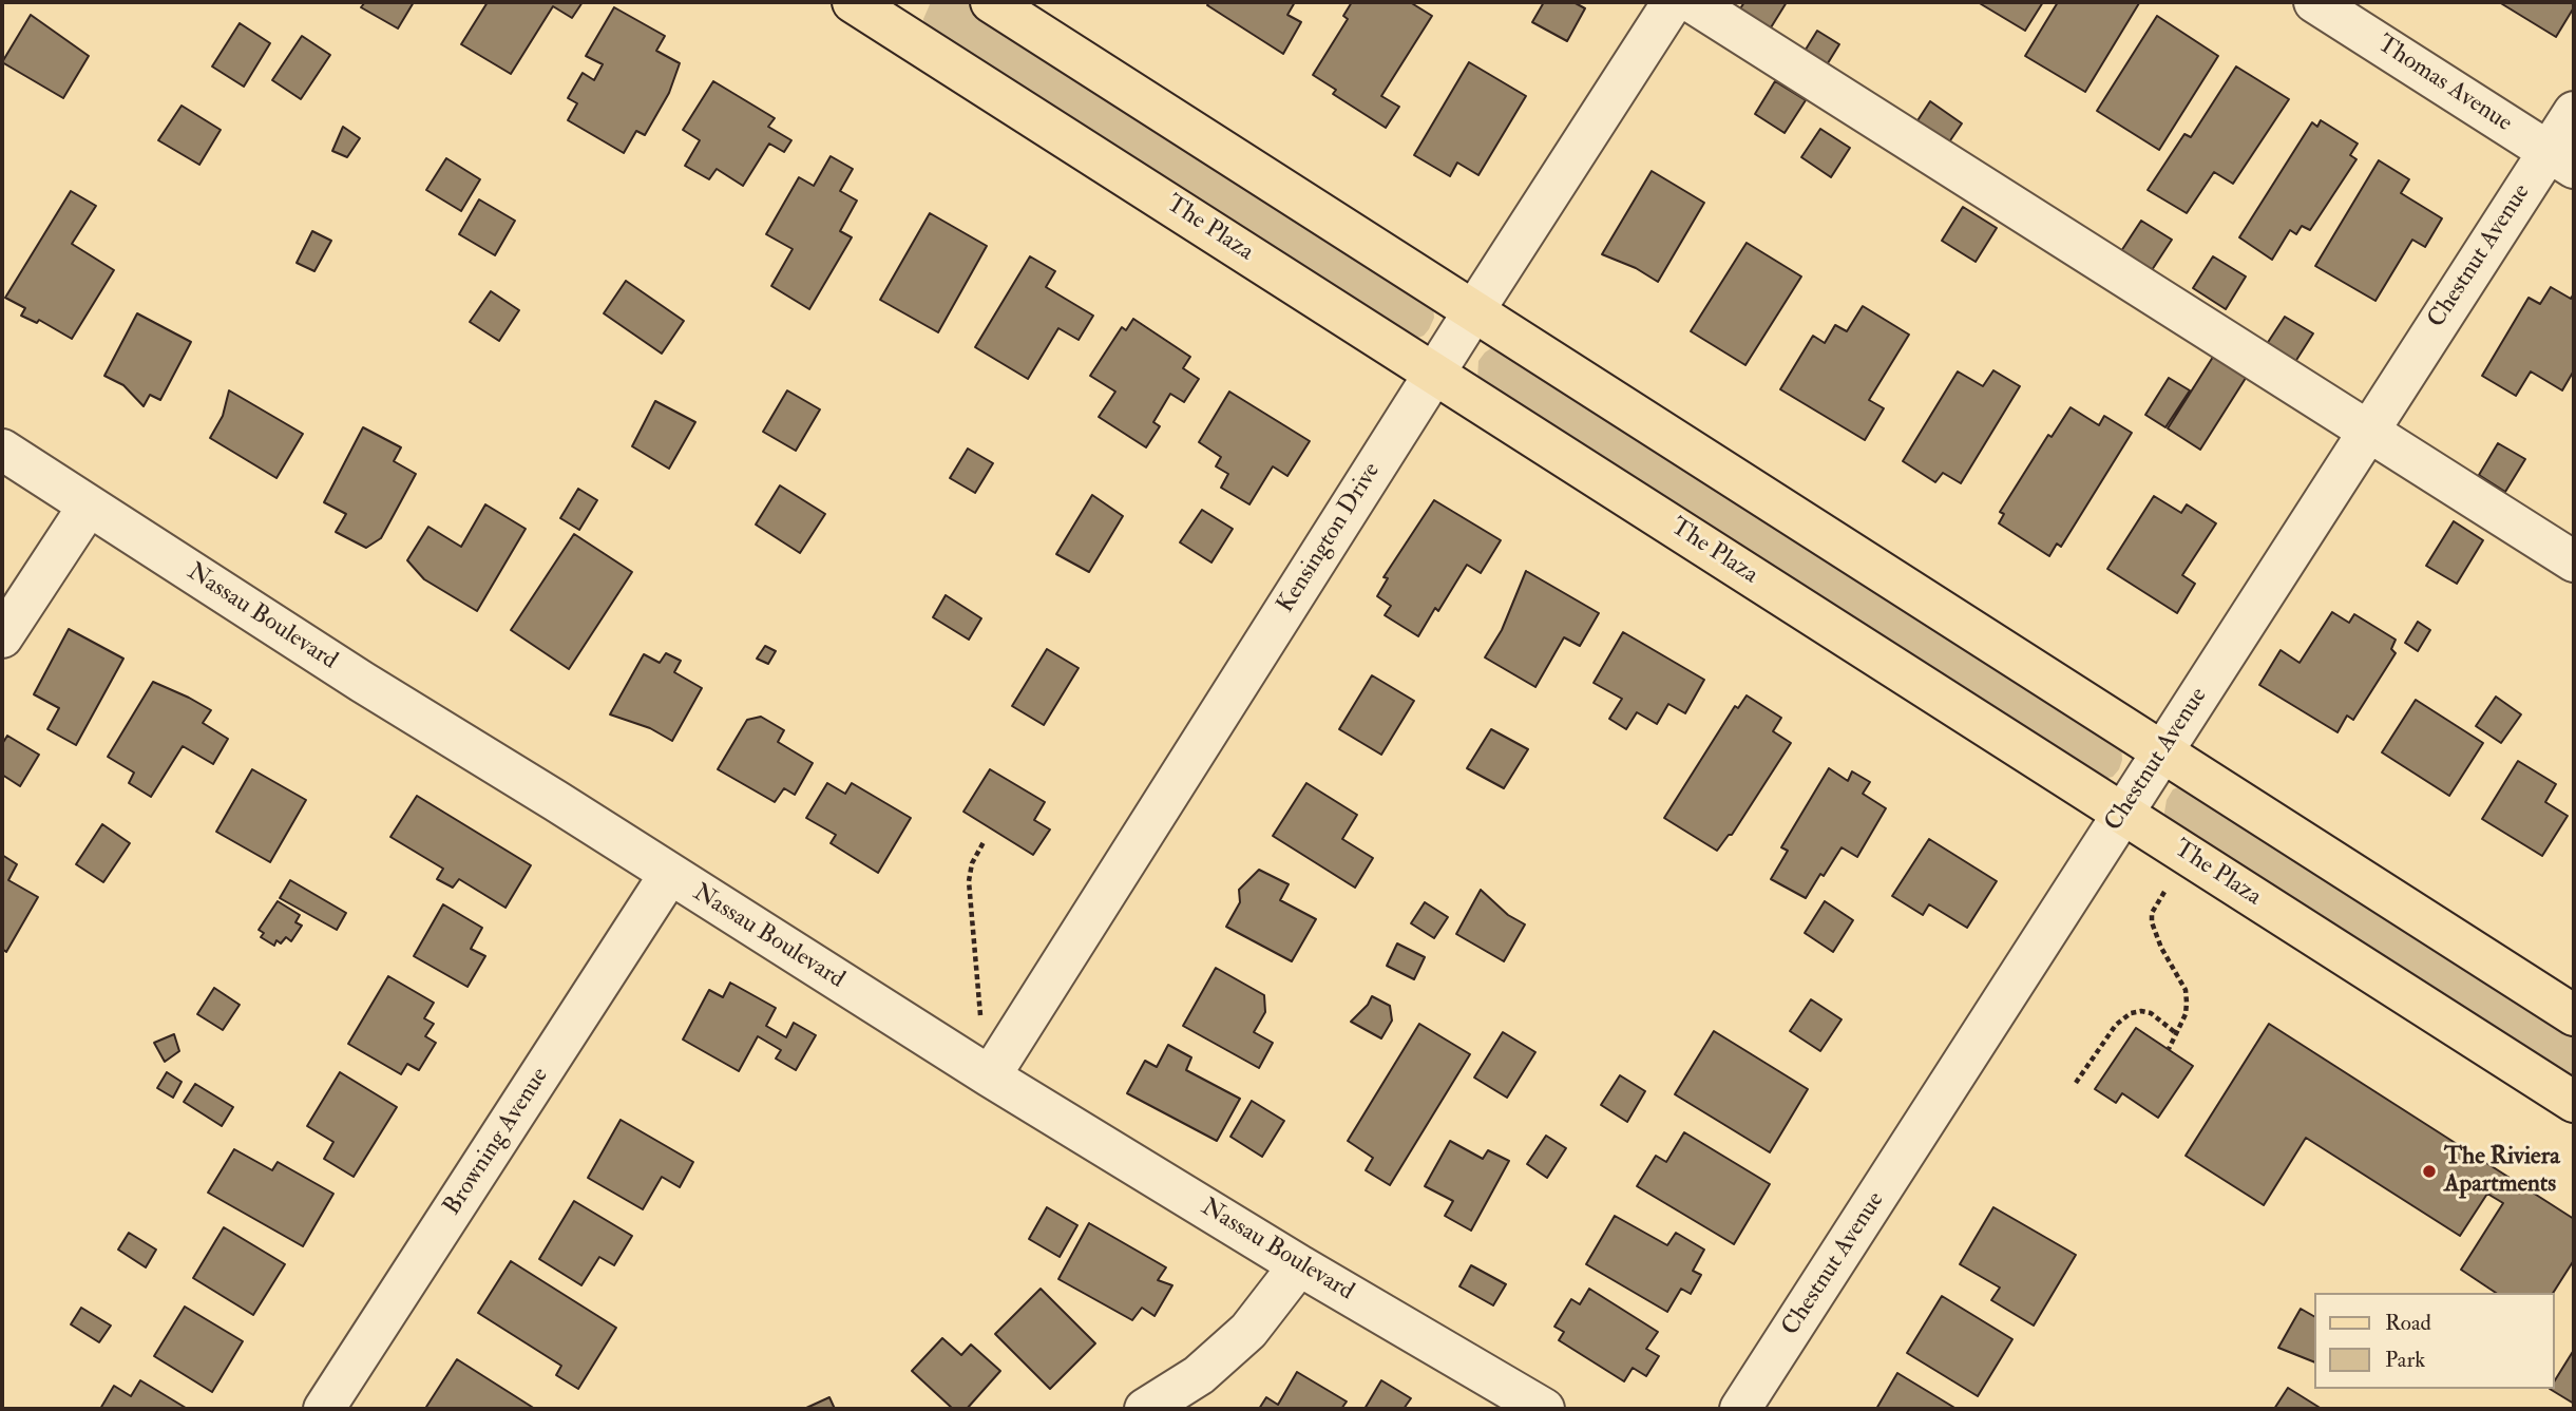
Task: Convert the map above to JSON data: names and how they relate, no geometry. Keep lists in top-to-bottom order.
{
  "streets": {
    "main road": ["The Plaza"],
    "street": [
      "Thomas Avenue",
      "Chestnut Avenue",
      "Kensington Drive",
      "Nassau Boulevard",
      "Browning Avenue"
    ]
  },
  "crossings": [
    ["Thomas Avenue", "Chestnut Avenue"],
    ["The Plaza", "Chestnut Avenue"],
    ["The Plaza", "Kensington Drive"],
    ["Kensington Drive", "Nassau Boulevard"],
    ["Nassau Boulevard", "Browning Avenue"]
  ],
  "places": ["The Riviera Apartments"],
  "legend": ["Road", "Park"]
}
